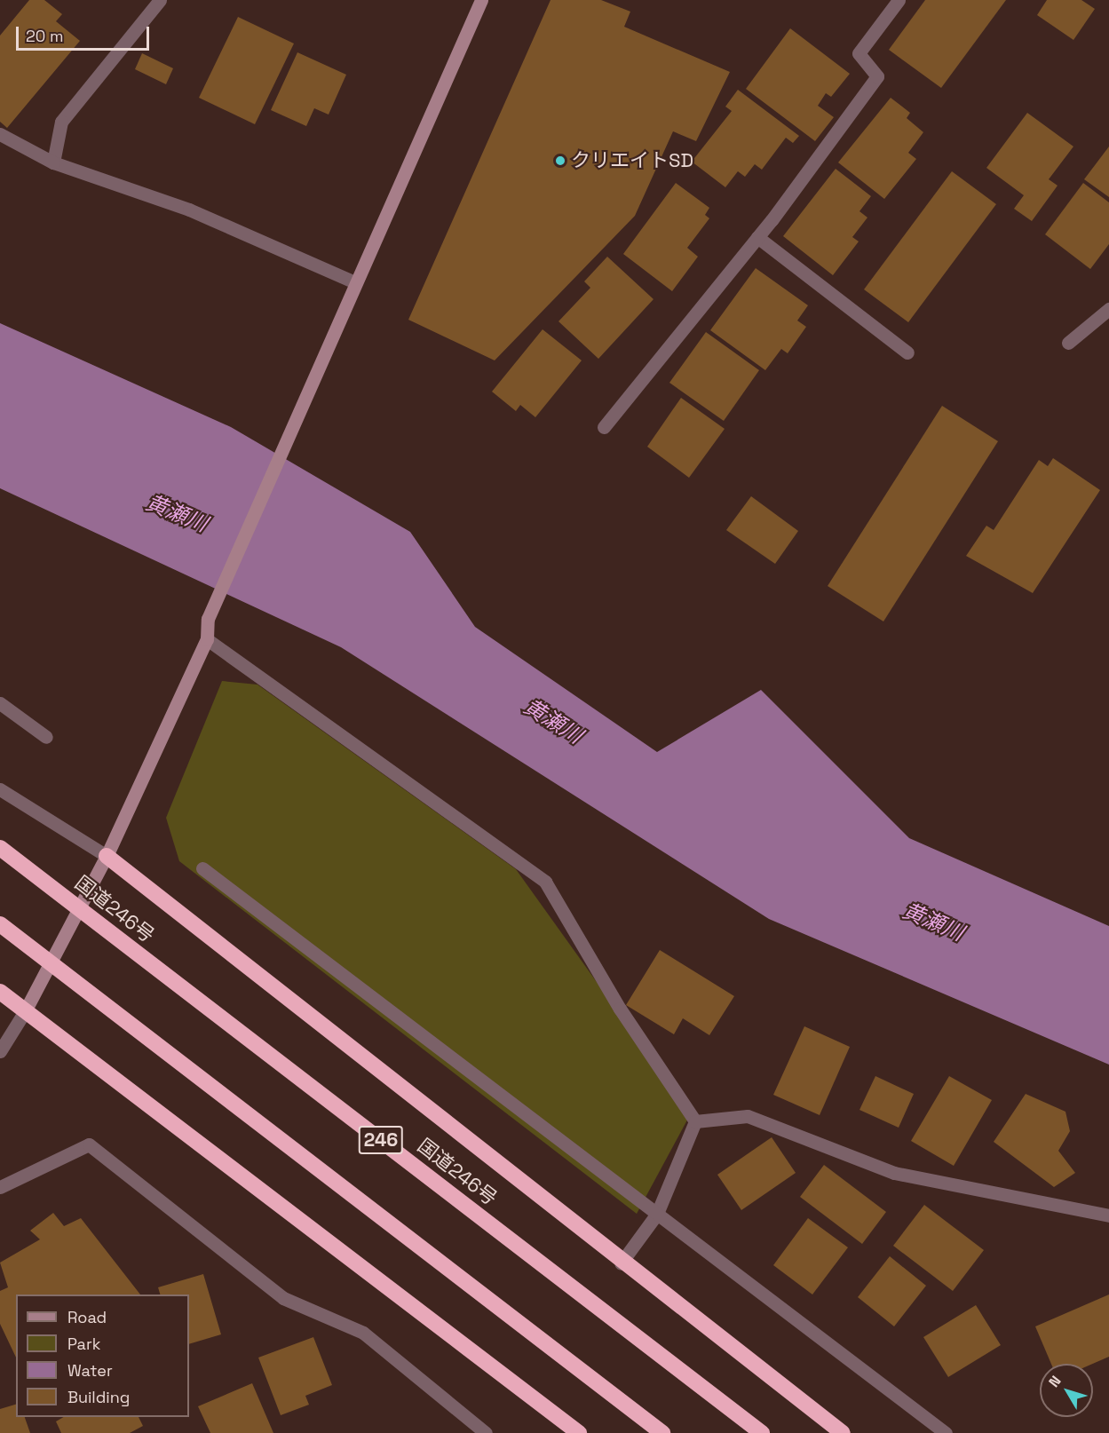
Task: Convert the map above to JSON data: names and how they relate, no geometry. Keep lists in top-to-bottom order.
{
  "streets": {
    "highway": ["国道246号", "246"]
  },
  "water": ["黄瀬川"],
  "places": ["クリエイトSD"],
  "legend": [
    "Road",
    "Park",
    "Water",
    "Building"
  ],
  "scale_bar": "20 m",
  "north": "top left"
}
